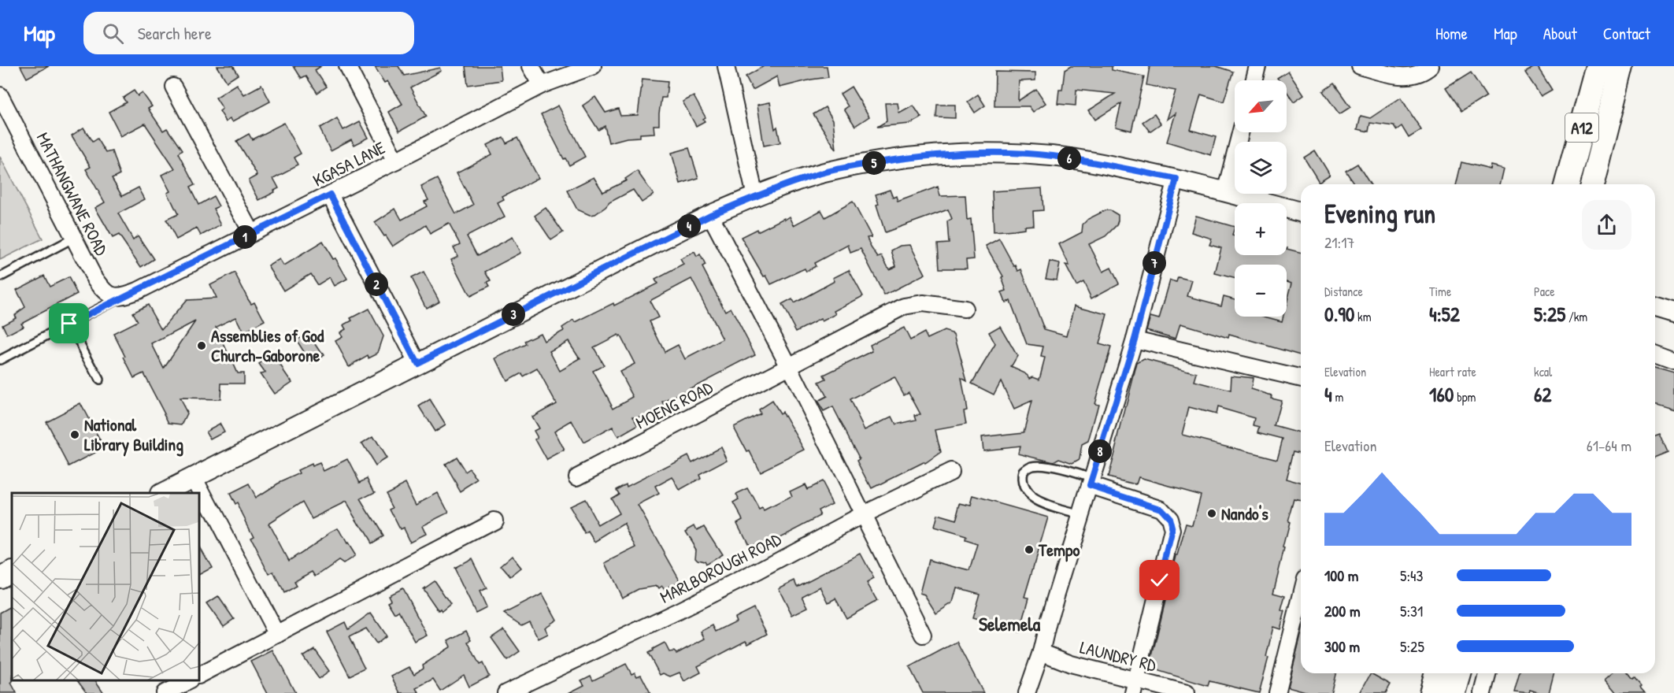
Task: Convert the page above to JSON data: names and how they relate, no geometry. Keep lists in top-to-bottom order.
{
  "streets": {
    "main road": ["A12"],
    "street": [
      "KGASA LANE",
      "MATHANGWANE ROAD",
      "MOENG ROAD",
      "MARLBOROUGH ROAD",
      "LAUNDRY RD"
    ]
  },
  "crossings": [
    ["KGASA LANE", "MATHANGWANE ROAD"]
  ],
  "districts": ["Selemela"],
  "places": [
    "Assemblies of God Church-Gaborone",
    "National Library Building",
    "Nando's",
    "Tempo"
  ],
  "north": "bottom left",
  "page": {
    "header": "Map",
    "search": "Search here",
    "nav": [
      "Home",
      "Map",
      "About",
      "Contact"
    ],
    "map_buttons": ["+", "−"],
    "pins": [
      "6",
      "5",
      "4",
      "1",
      "7",
      "2",
      "3",
      "8"
    ],
    "heading": ["Evening run", "21:17"],
    "stats": [
      ["Distance", "0.90 km"],
      ["Time", "4:52"],
      ["Pace", "5:25 /km"],
      ["Elevation", "4 m"],
      ["Heart rate", "160 bpm"],
      ["kcal", "62"]
    ],
    "chart": ["Elevation", "61–64 m"],
    "list": [
      {
        "name": "100 m",
        "note": "5:43"
      },
      {
        "name": "200 m",
        "note": "5:31"
      },
      {
        "name": "300 m",
        "note": "5:25"
      }
    ]
  }
}
